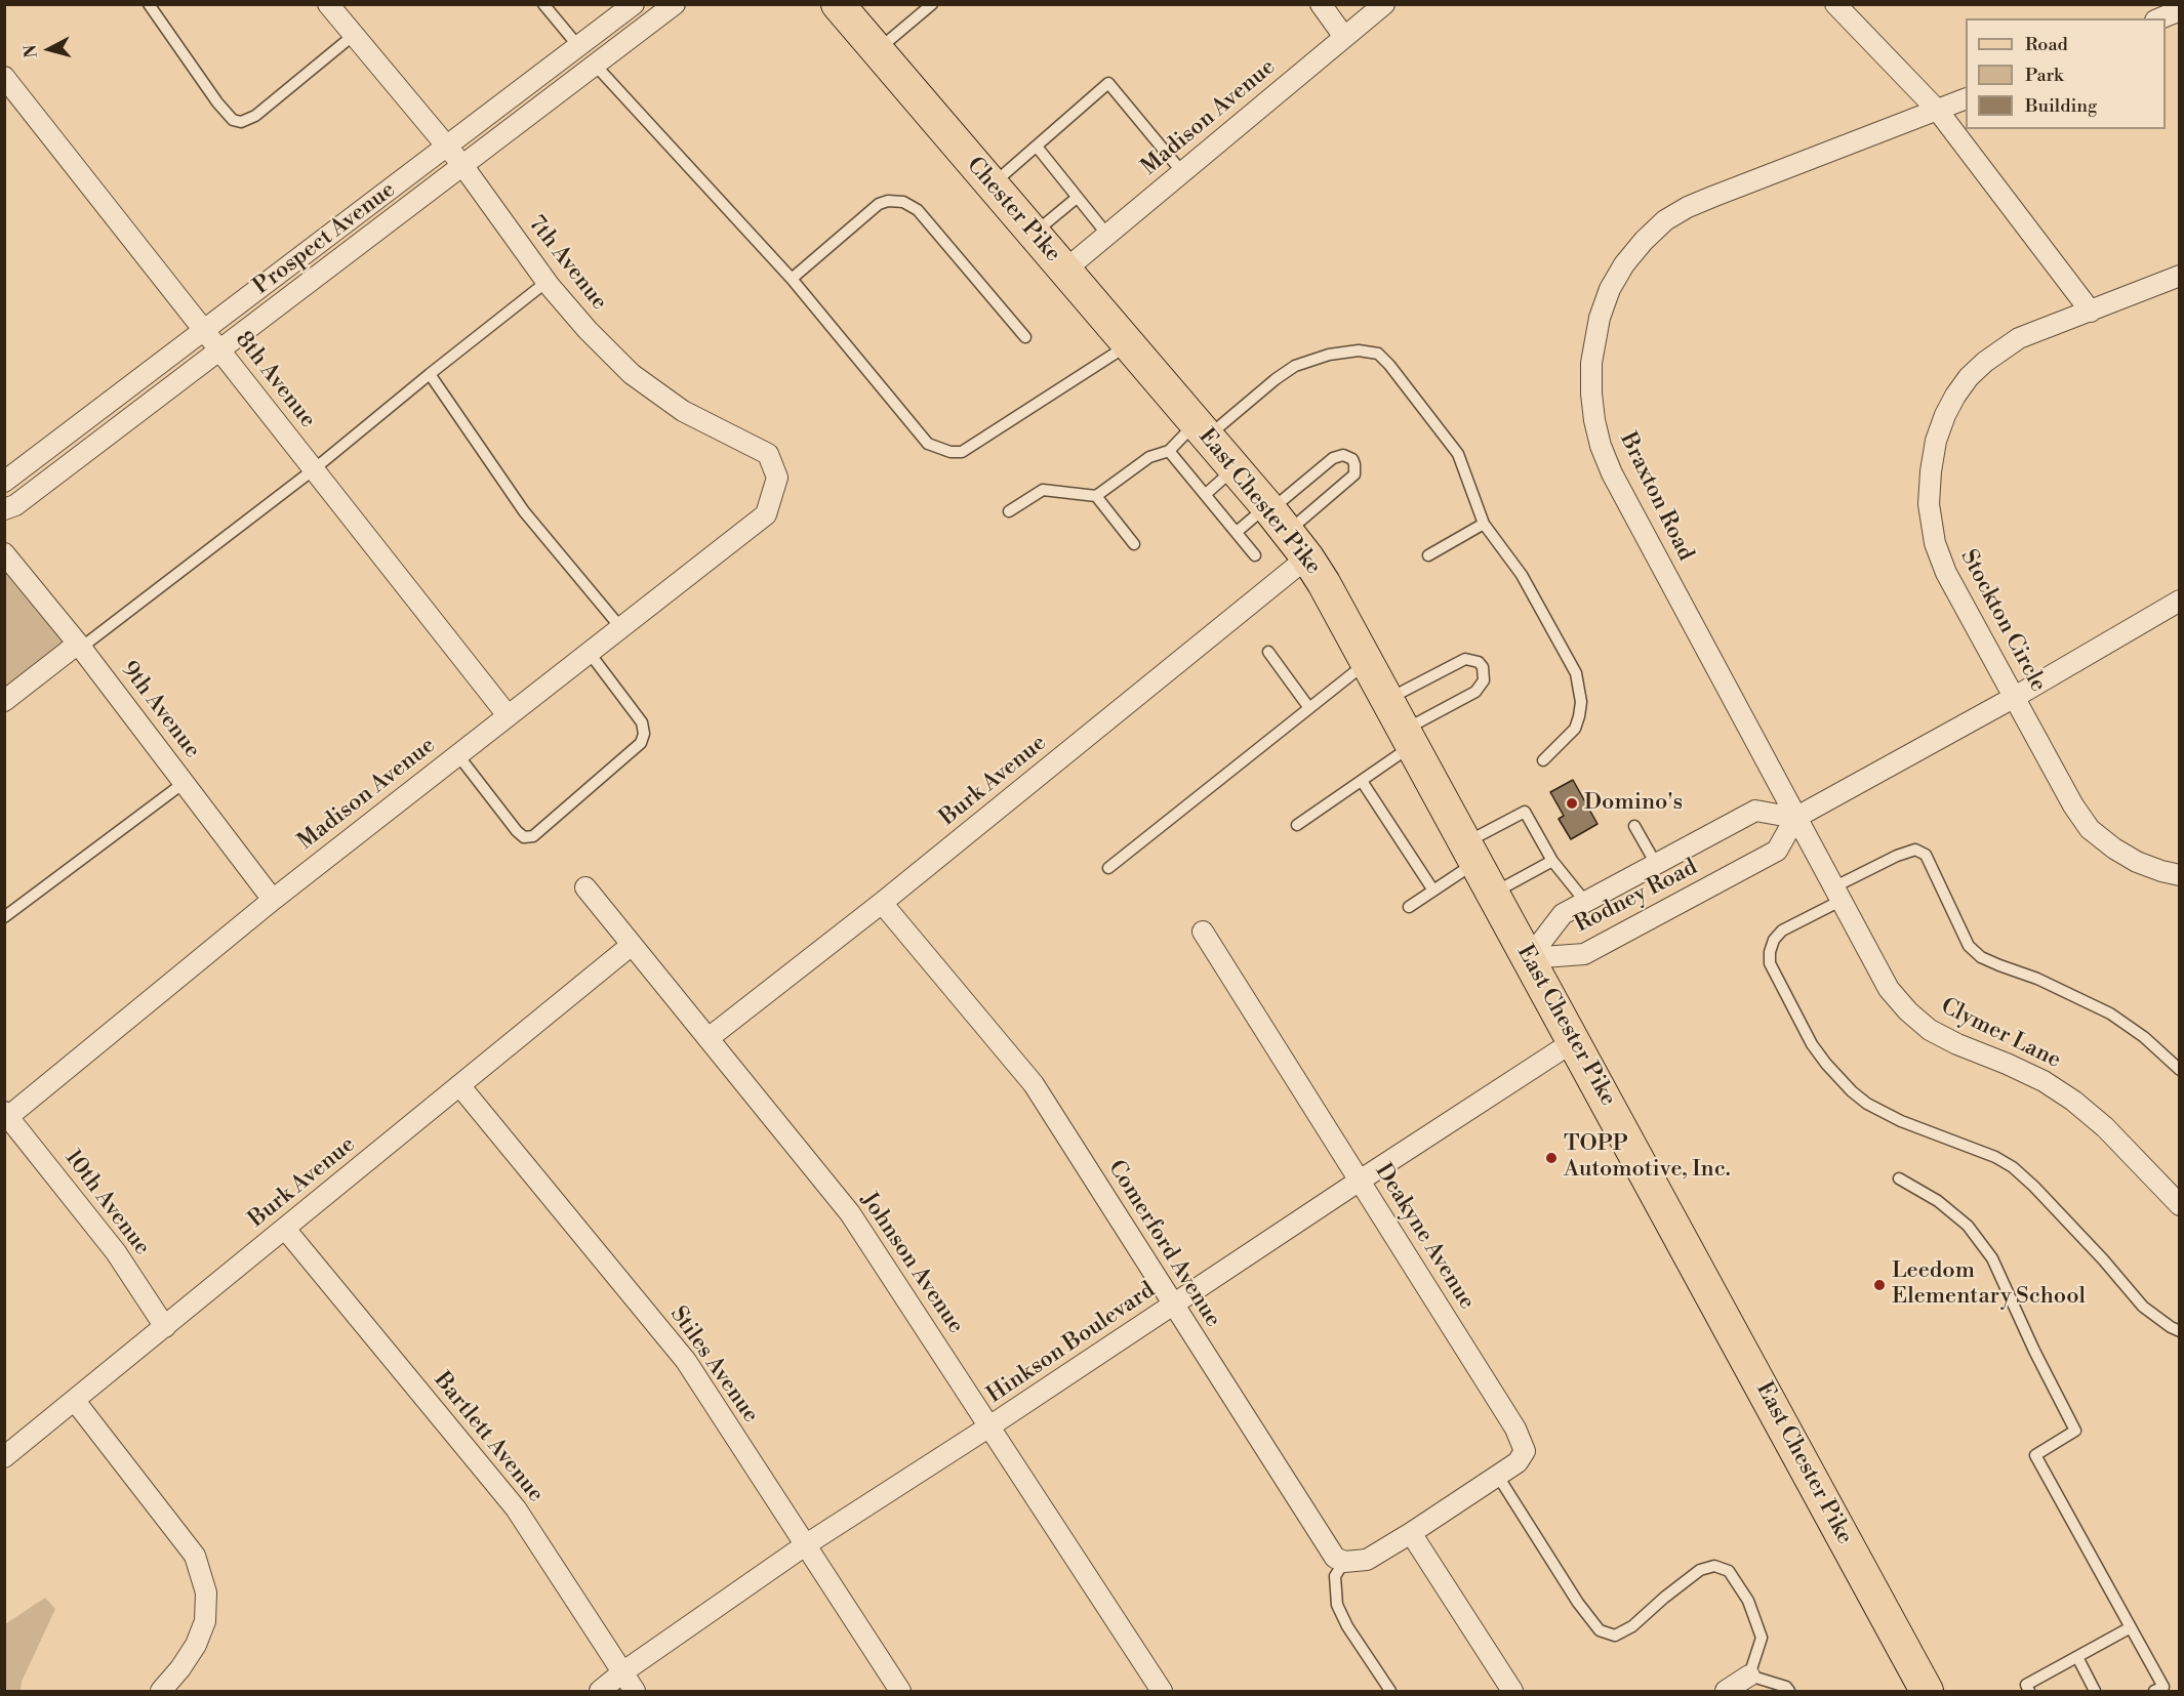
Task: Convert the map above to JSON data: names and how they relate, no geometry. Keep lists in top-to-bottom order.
{
  "streets": {
    "main road": ["Chester Pike", "East Chester Pike"],
    "street": [
      "Madison Avenue",
      "Prospect Avenue",
      "7th Avenue",
      "8th Avenue",
      "Braxton Road",
      "Stockton Circle",
      "9th Avenue",
      "Burk Avenue",
      "Rodney Road",
      "Clymer Lane",
      "10th Avenue",
      "Deakyne Avenue",
      "Comerford Avenue",
      "Johnson Avenue",
      "Hinkson Boulevard",
      "Stiles Avenue",
      "Bartlett Avenue"
    ]
  },
  "crossings": [
    ["Madison Avenue", "Chester Pike"],
    ["Madison Avenue", "7th Avenue"],
    ["Madison Avenue", "8th Avenue"],
    ["Madison Avenue", "9th Avenue"],
    ["Madison Avenue", "10th Avenue"],
    ["Chester Pike", "East Chester Pike"],
    ["Prospect Avenue", "7th Avenue"],
    ["Prospect Avenue", "8th Avenue"],
    ["Braxton Road", "Rodney Road"],
    ["Braxton Road", "Clymer Lane"],
    ["East Chester Pike", "Burk Avenue"],
    ["East Chester Pike", "Rodney Road"],
    ["East Chester Pike", "Hinkson Boulevard"],
    ["Burk Avenue", "10th Avenue"],
    ["Burk Avenue", "Comerford Avenue"],
    ["Burk Avenue", "Johnson Avenue"],
    ["Burk Avenue", "Stiles Avenue"],
    ["Burk Avenue", "Bartlett Avenue"],
    ["Rodney Road", "Clymer Lane"],
    ["Deakyne Avenue", "Hinkson Boulevard"],
    ["Comerford Avenue", "Hinkson Boulevard"],
    ["Johnson Avenue", "Hinkson Boulevard"],
    ["Hinkson Boulevard", "Stiles Avenue"],
    ["Hinkson Boulevard", "Bartlett Avenue"]
  ],
  "places": ["Domino's", "TOPP Automotive, Inc.", "Leedom Elementary School"],
  "legend": ["Road", "Park", "Building"],
  "north": "left"
}
